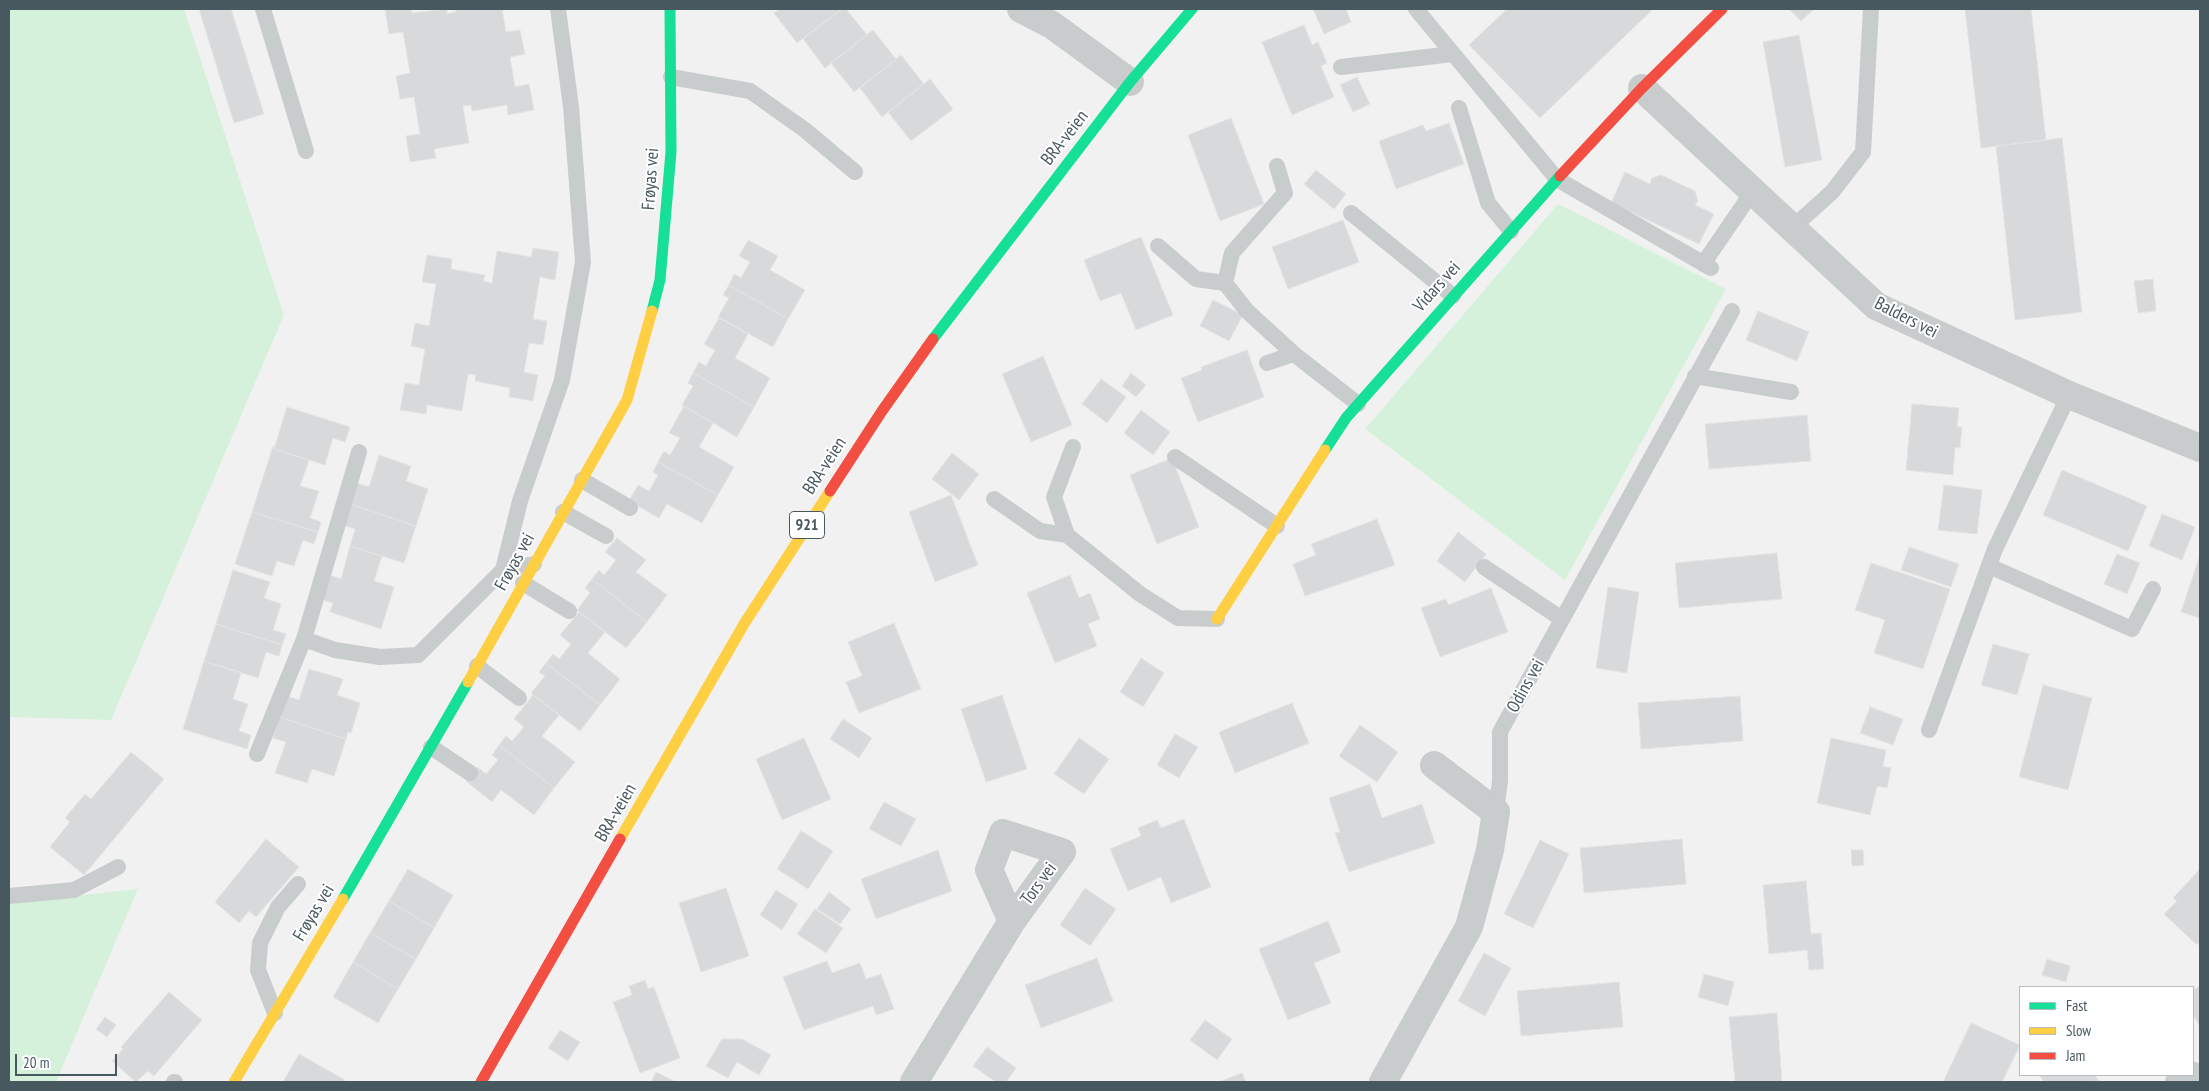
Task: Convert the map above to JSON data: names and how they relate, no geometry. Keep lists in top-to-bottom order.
{
  "streets": {
    "street": [
      "BRA-veien",
      "Frøyas vei",
      "Vidars vei",
      "Balders vei",
      "921",
      "Odins vei",
      "Tors vei"
    ]
  },
  "crossings": [
    ["Vidars vei", "Balders vei"]
  ],
  "legend": ["Fast", "Slow", "Jam"],
  "scale_bar": "20 m"
}
